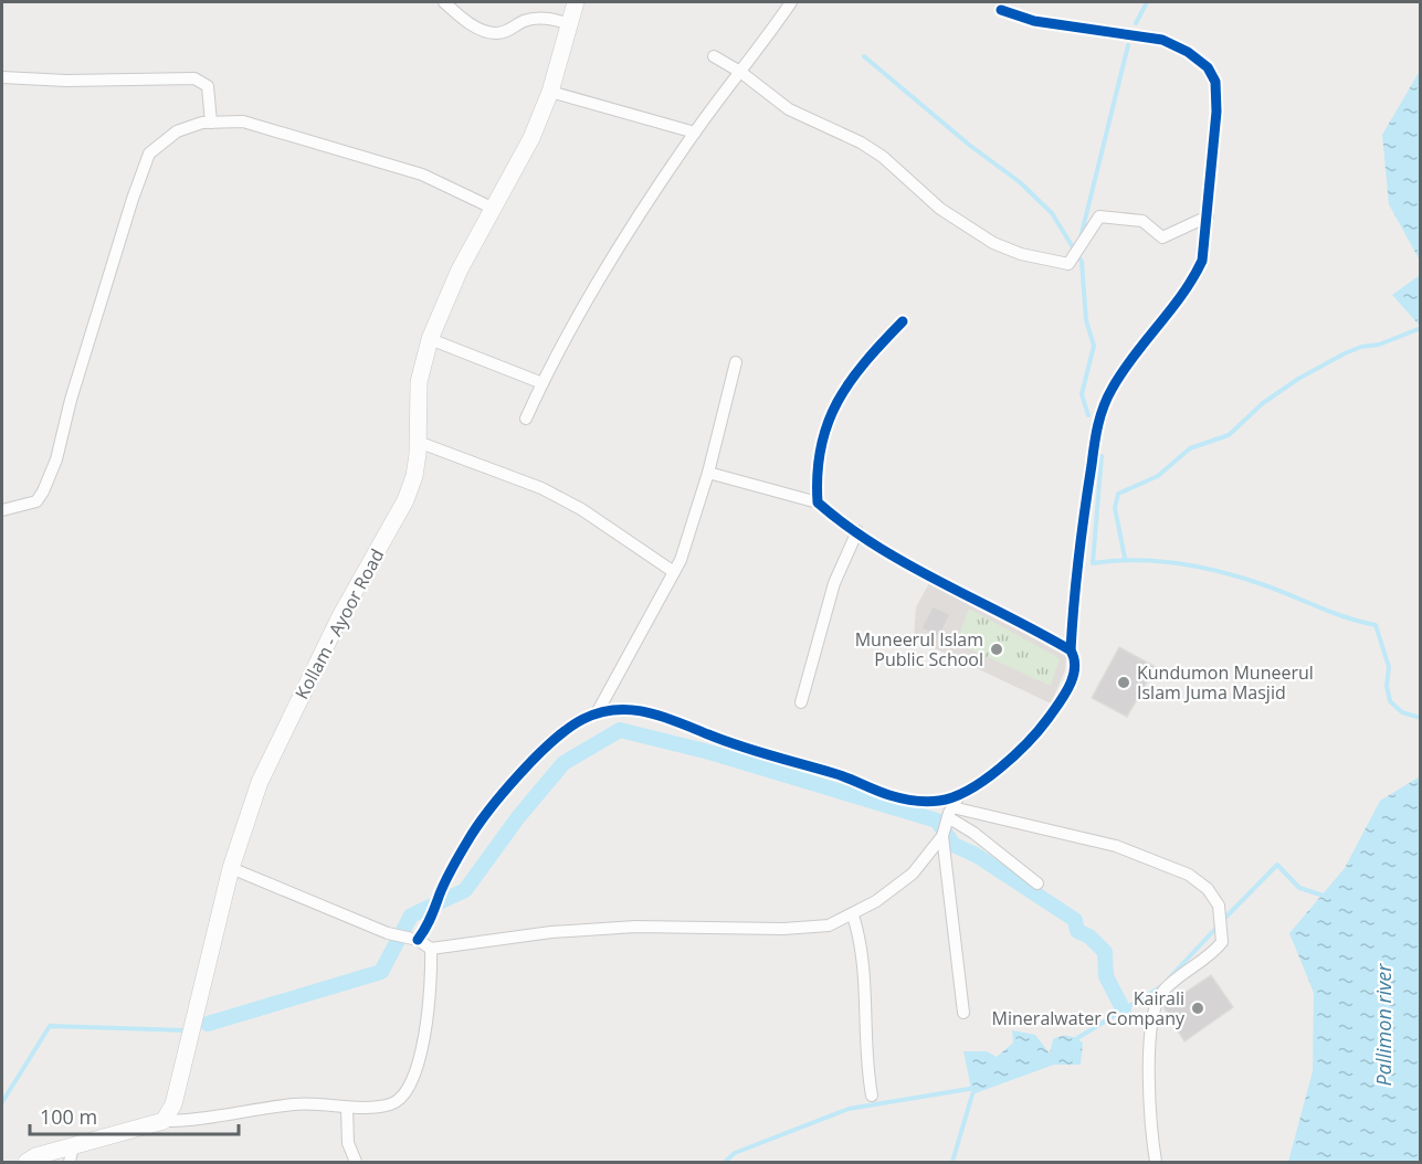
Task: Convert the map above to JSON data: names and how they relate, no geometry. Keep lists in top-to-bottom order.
{
  "streets": {
    "main road": ["Kollam - Ayoor Road"]
  },
  "water": ["Pallimon river"],
  "places": ["Muneerul Islam Public School", "Kundumon Muneerul Islam Juma Masjid", "Kairali Mineralwater Company"],
  "scale_bar": "100 m"
}
